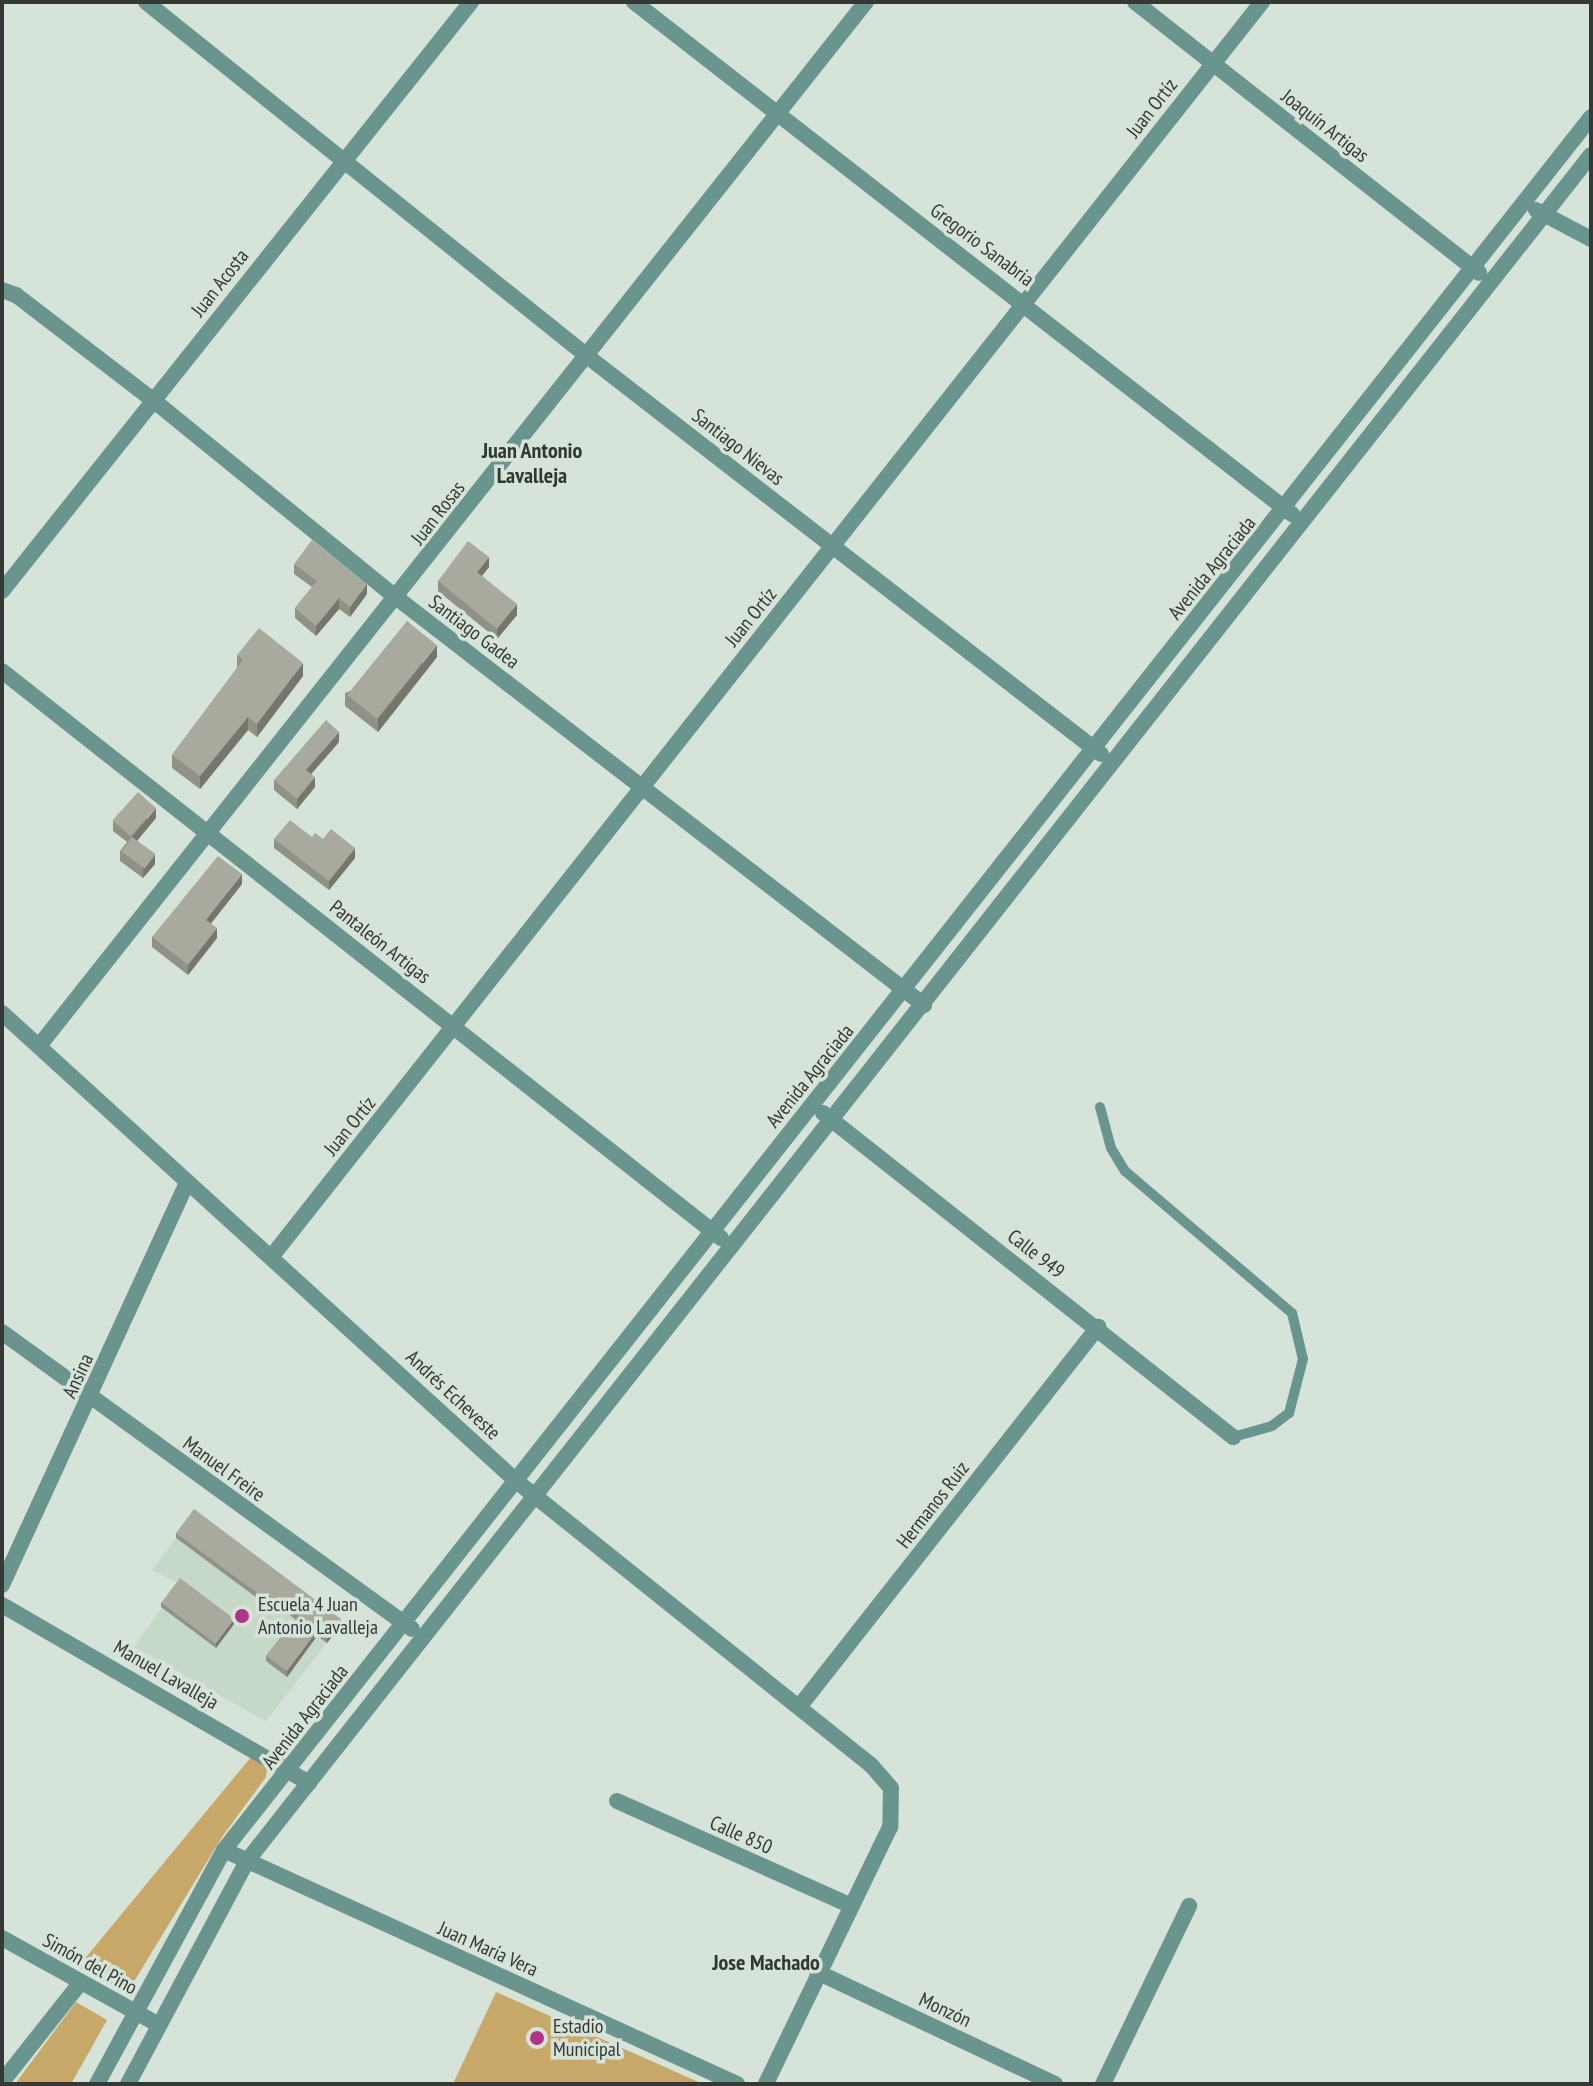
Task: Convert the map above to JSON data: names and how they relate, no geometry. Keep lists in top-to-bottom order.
{
  "streets": {
    "street": [
      "Juan Ortíz",
      "Joaquín Artigas",
      "Gregorio Sanabria",
      "Juan Acosta",
      "Santiago Nievas",
      "Juan Rosas",
      "Avenida Agraciada",
      "Santiago Gadea",
      "Pantaleón Artigas",
      "Calle 949",
      "Ansina",
      "Andrés Echeveste",
      "Manuel Freire",
      "Hermanos Ruiz",
      "Manuel Lavalleja",
      "Calle 850",
      "Juan María Vera",
      "Simón del Pino",
      "Monzón"
    ]
  },
  "crossings": [
    ["Juan Ortíz", "Joaquín Artigas"],
    ["Juan Ortíz", "Gregorio Sanabria"],
    ["Juan Ortíz", "Santiago Nievas"],
    ["Juan Ortíz", "Santiago Gadea"],
    ["Juan Ortíz", "Pantaleón Artigas"],
    ["Juan Ortíz", "Andrés Echeveste"],
    ["Joaquín Artigas", "Avenida Agraciada"],
    ["Gregorio Sanabria", "Juan Rosas"],
    ["Gregorio Sanabria", "Avenida Agraciada"],
    ["Juan Acosta", "Santiago Nievas"],
    ["Juan Acosta", "Santiago Gadea"],
    ["Santiago Nievas", "Juan Rosas"],
    ["Santiago Nievas", "Avenida Agraciada"],
    ["Juan Rosas", "Santiago Gadea"],
    ["Juan Rosas", "Pantaleón Artigas"],
    ["Juan Rosas", "Andrés Echeveste"],
    ["Avenida Agraciada", "Santiago Gadea"],
    ["Avenida Agraciada", "Pantaleón Artigas"],
    ["Avenida Agraciada", "Calle 949"],
    ["Avenida Agraciada", "Andrés Echeveste"],
    ["Avenida Agraciada", "Manuel Freire"],
    ["Avenida Agraciada", "Manuel Lavalleja"],
    ["Avenida Agraciada", "Juan María Vera"],
    ["Avenida Agraciada", "Simón del Pino"],
    ["Calle 949", "Hermanos Ruiz"],
    ["Ansina", "Andrés Echeveste"],
    ["Ansina", "Manuel Freire"],
    ["Andrés Echeveste", "Hermanos Ruiz"],
    ["Andrés Echeveste", "Calle 850"]
  ],
  "districts": ["Juan Antonio Lavalleja", "Jose Machado"],
  "places": ["Escuela 4 Juan Antonio Lavalleja", "Estadio Municipal"]
}
